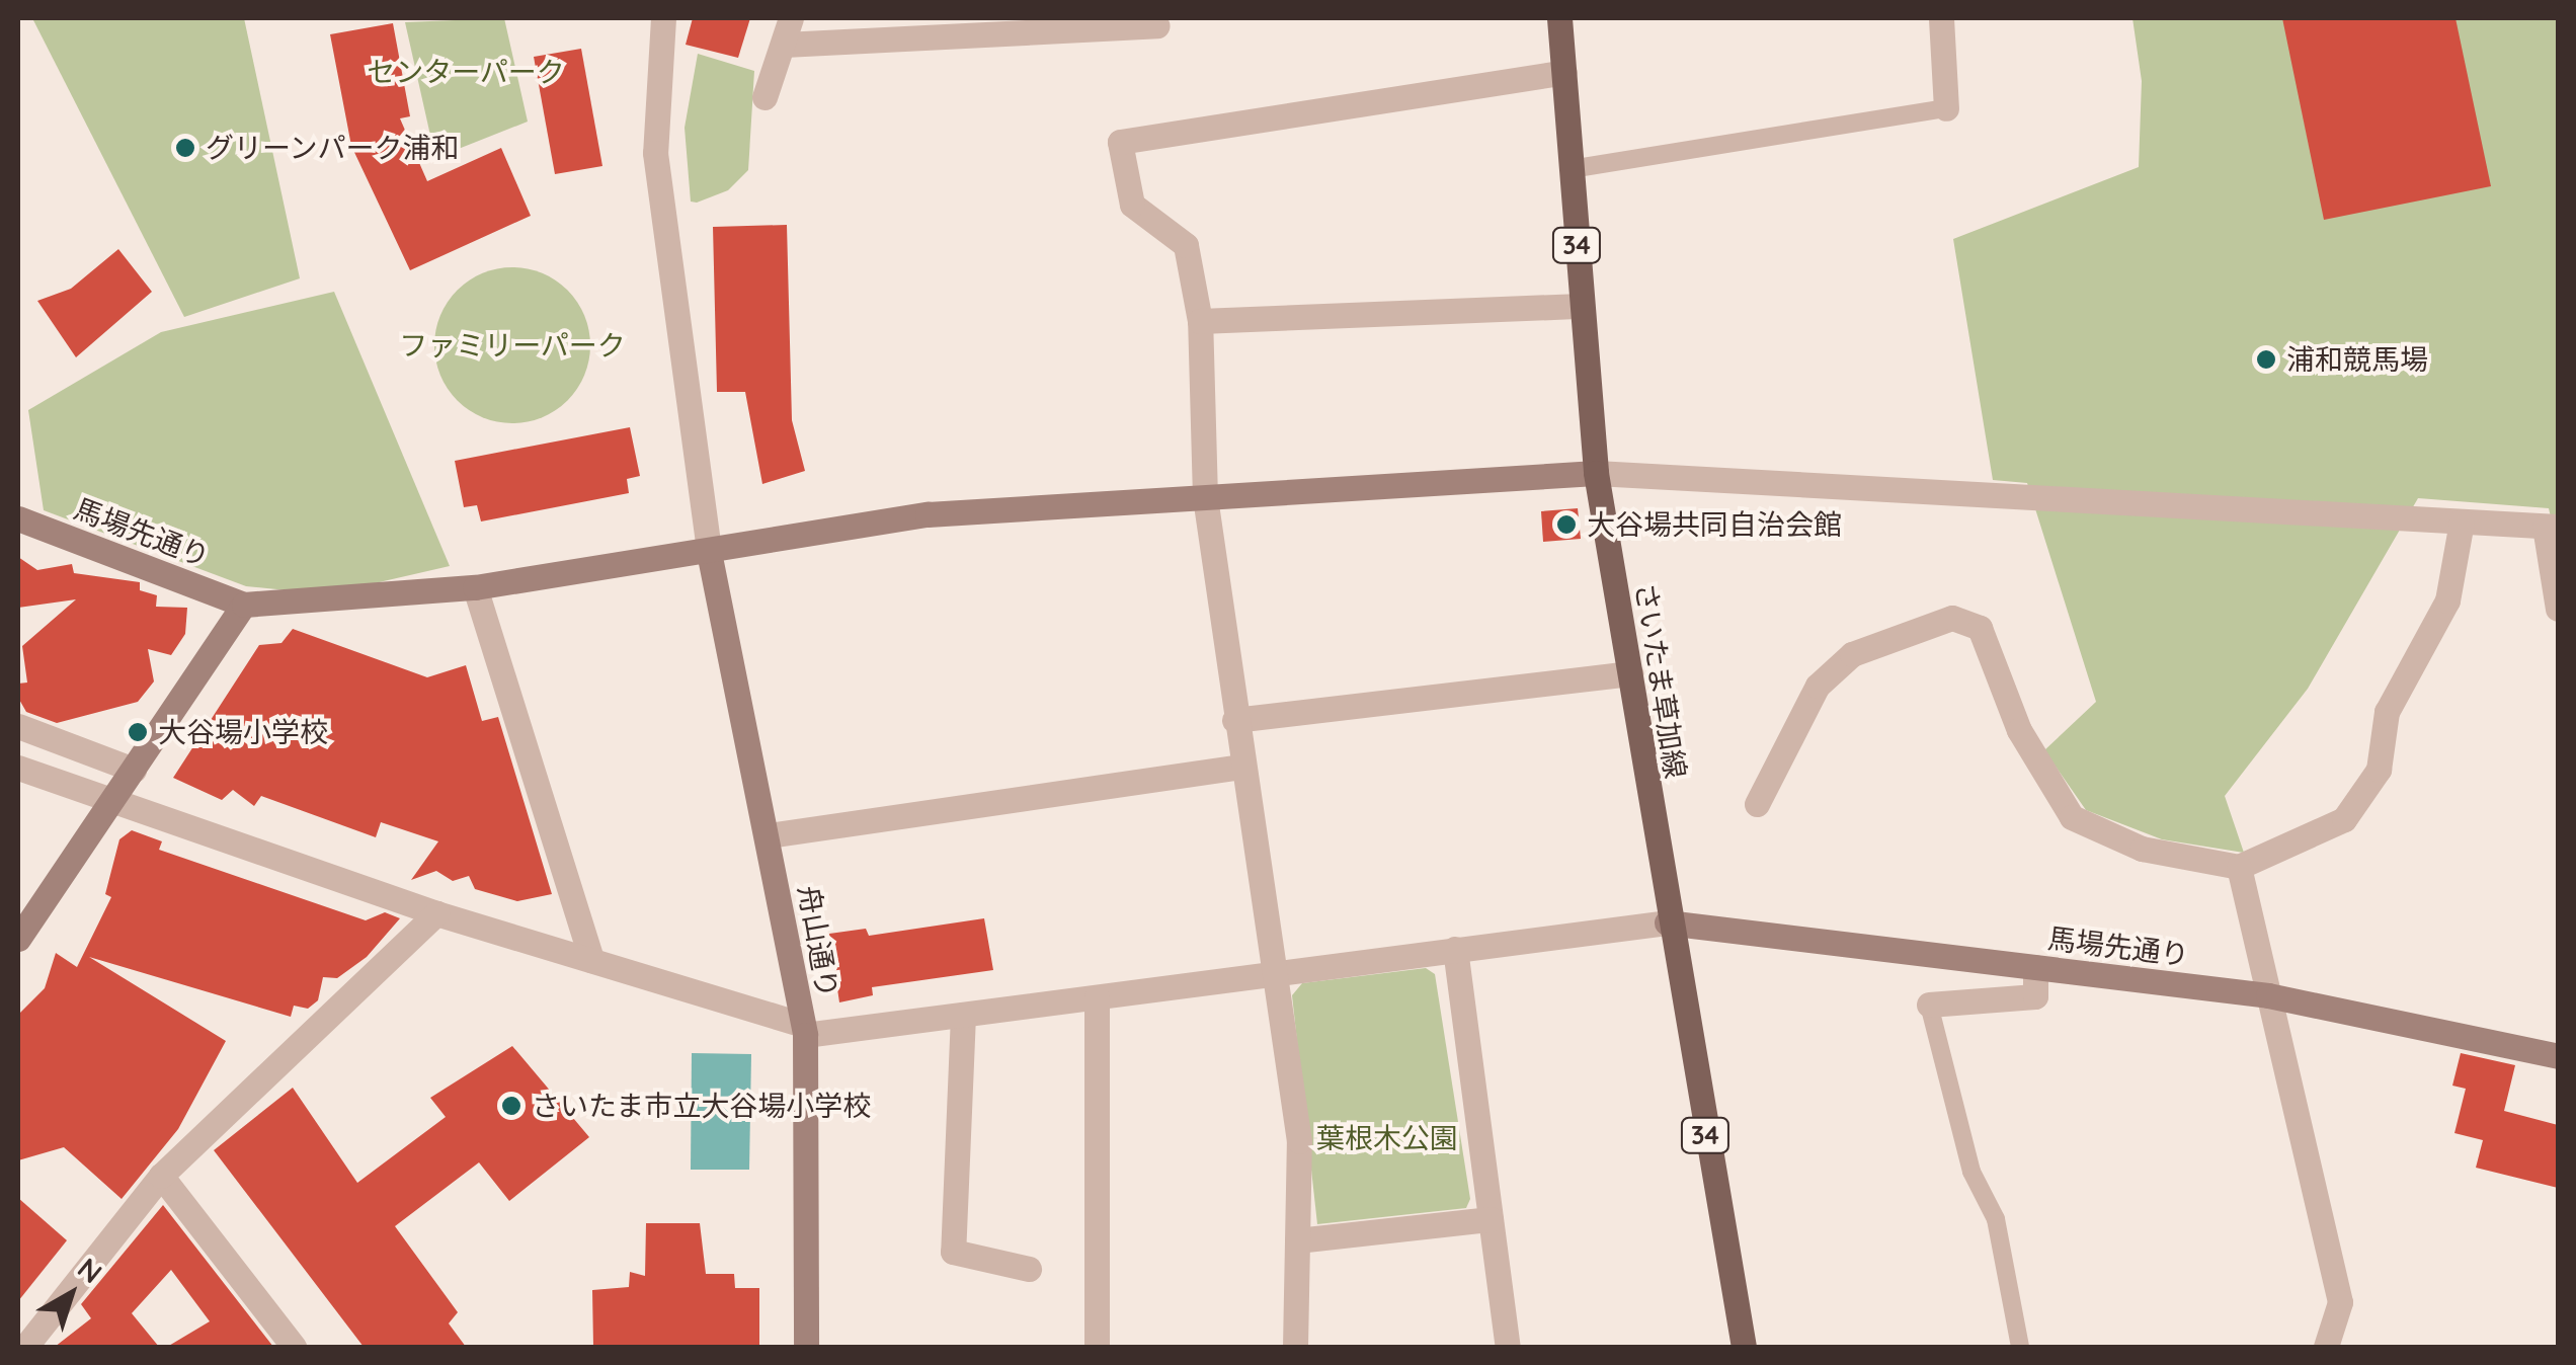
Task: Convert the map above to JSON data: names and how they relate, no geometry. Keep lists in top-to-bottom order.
{
  "streets": {
    "main road": ["34", "さいたま草加線"],
    "street": ["馬場先通り", "舟山通り"]
  },
  "crossings": [
    ["馬場先通り", "さいたま草加線"]
  ],
  "parks": ["センターパーク", "ファミリーパーク", "葉根木公園"],
  "places": [
    "グリーンパーク浦和",
    "浦和競馬場",
    "大谷場共同自治会館",
    "大谷場小学校",
    "さいたま市立大谷場小学校"
  ],
  "north": "top right"
}
